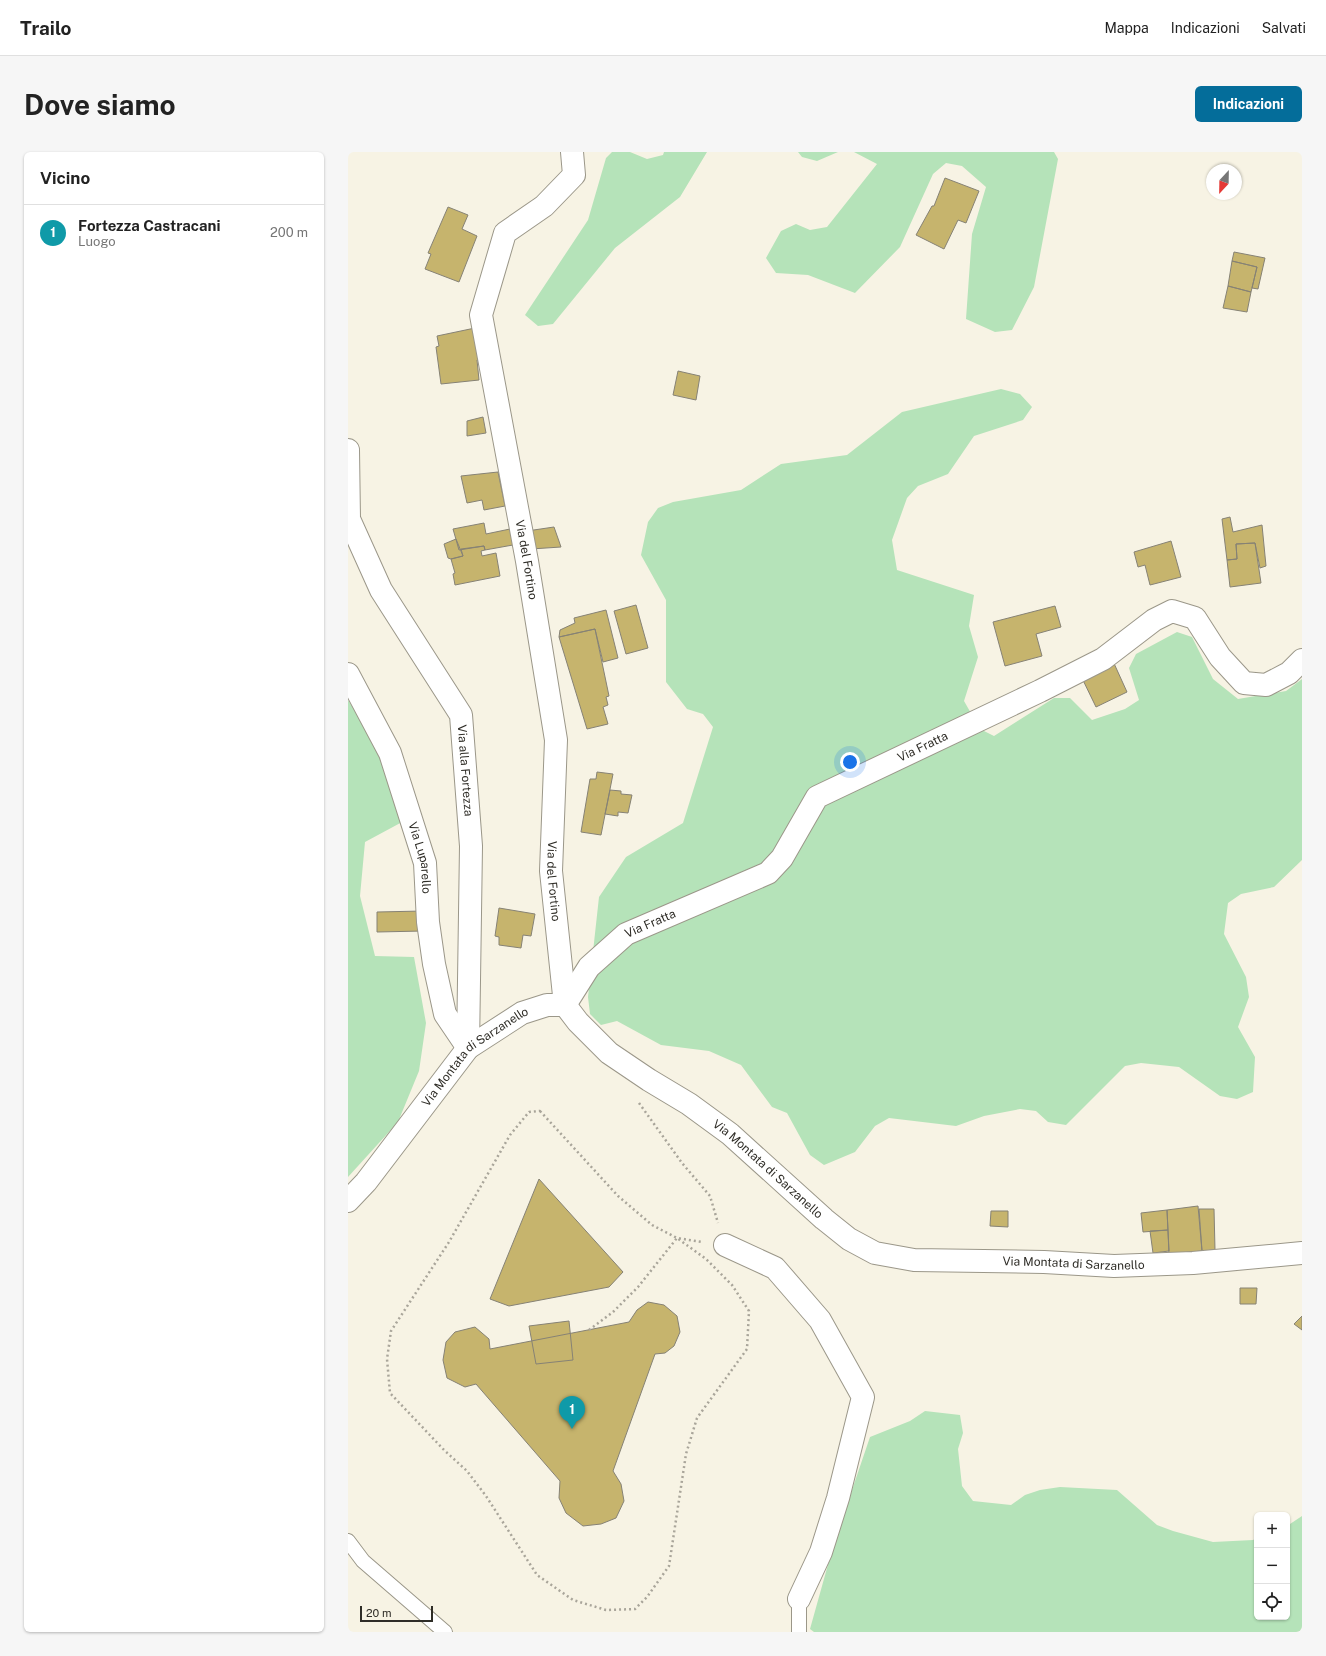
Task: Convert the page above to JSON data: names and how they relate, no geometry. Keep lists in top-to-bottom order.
{
  "streets": {
    "street": [
      "Via del Fortino",
      "Via Fratta",
      "Via alla Fortezza",
      "Via Luparello",
      "Via Montata di Sarzanello"
    ]
  },
  "crossings": [
    ["Via del Fortino", "Via Fratta"],
    ["Via del Fortino", "Via Montata di Sarzanello"],
    ["Via Fratta", "Via Montata di Sarzanello"],
    ["Via alla Fortezza", "Via Luparello"],
    ["Via alla Fortezza", "Via Montata di Sarzanello"],
    ["Via Luparello", "Via Montata di Sarzanello"]
  ],
  "scale_bar": "20 m",
  "north": "bottom",
  "page": {
    "header": "Trailo",
    "nav": ["Mappa", "Indicazioni", "Salvati"],
    "buttons": "Indicazioni",
    "title": "Dove siamo",
    "heading": "Vicino",
    "list": [
      {
        "mark": "1",
        "name": "Fortezza Castracani",
        "note": "Luogo",
        "value": "200 m"
      }
    ],
    "pins": "1",
    "map_buttons": ["+", "−"],
    "scale": "20 m"
  }
}
